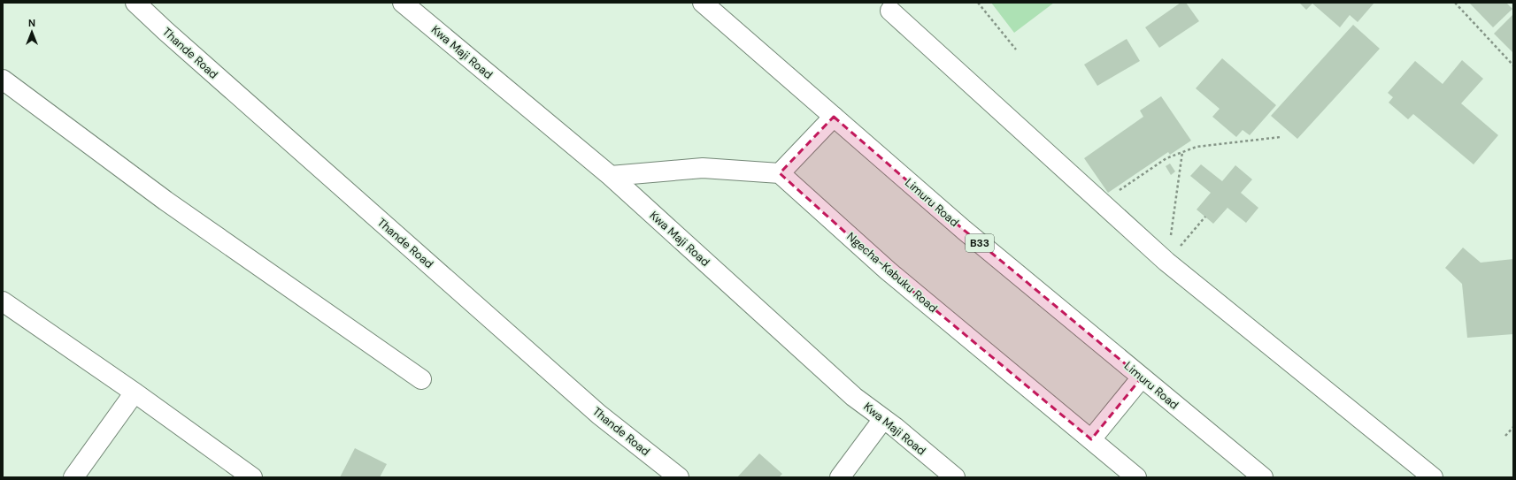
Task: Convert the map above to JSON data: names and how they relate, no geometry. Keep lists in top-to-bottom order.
{
  "streets": {
    "main road": [
      "Kwa Maji Road",
      "Thande Road",
      "Limuru Road",
      "B33",
      "Ngecha-Kabuku Road"
    ]
  },
  "north": "top"
}
